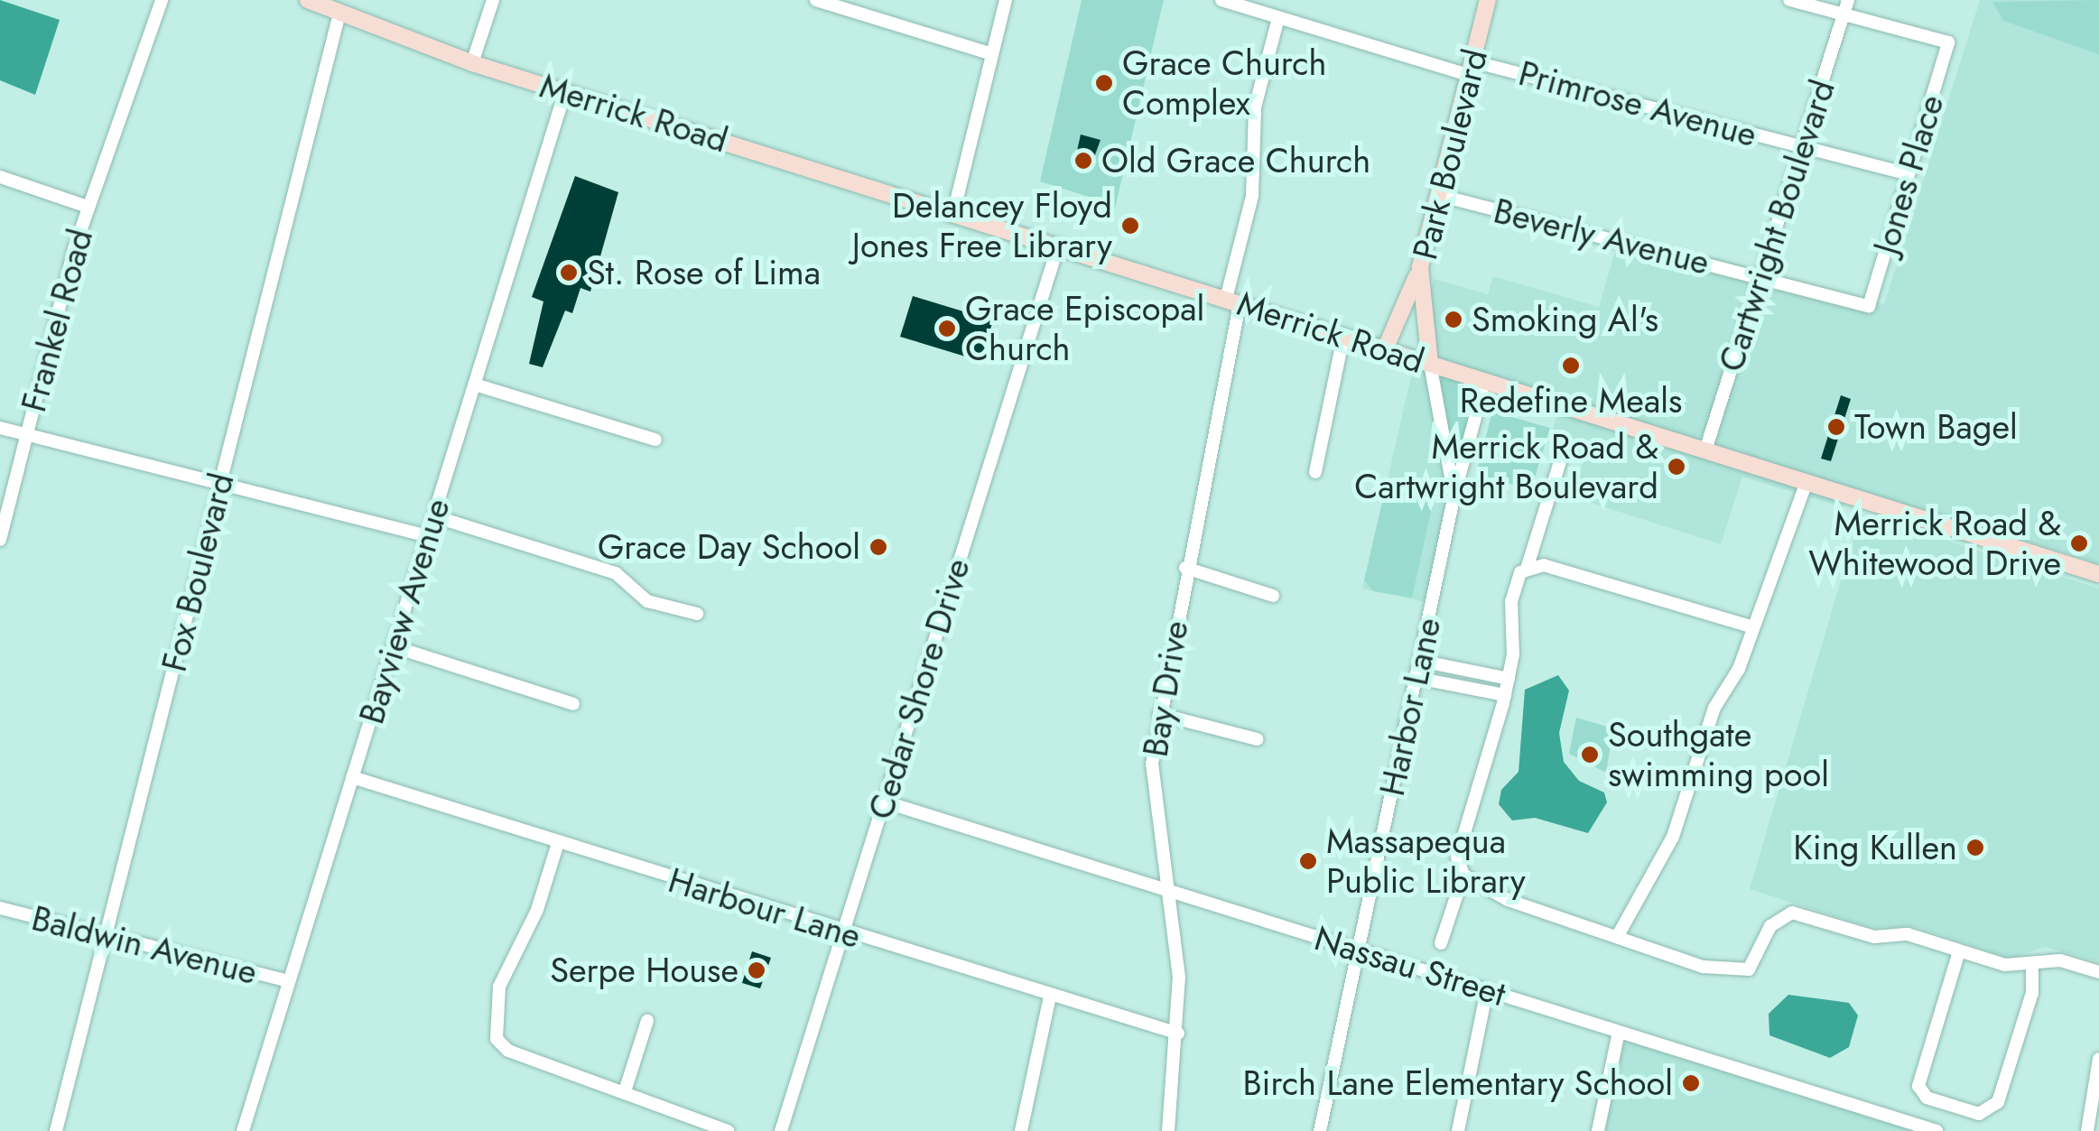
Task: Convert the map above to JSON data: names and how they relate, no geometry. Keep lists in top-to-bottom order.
{
  "streets": {
    "main road": ["Merrick Road", "Park Boulevard"],
    "street": [
      "Primrose Avenue",
      "Jones Place",
      "Cartwright Boulevard",
      "Beverly Avenue",
      "Frankel Road",
      "Fox Boulevard",
      "Bayview Avenue",
      "Cedar Shore Drive",
      "Bay Drive",
      "Harbor Lane",
      "Harbour Lane",
      "Baldwin Avenue",
      "Nassau Street"
    ]
  },
  "crossings": [
    ["Primrose Avenue", "Park Boulevard"],
    ["Primrose Avenue", "Jones Place"],
    ["Primrose Avenue", "Cartwright Boulevard"],
    ["Primrose Avenue", "Bay Drive"],
    ["Merrick Road", "Park Boulevard"],
    ["Merrick Road", "Cartwright Boulevard"],
    ["Merrick Road", "Fox Boulevard"],
    ["Merrick Road", "Bayview Avenue"],
    ["Merrick Road", "Cedar Shore Drive"],
    ["Merrick Road", "Bay Drive"],
    ["Merrick Road", "Harbor Lane"],
    ["Park Boulevard", "Beverly Avenue"],
    ["Park Boulevard", "Harbor Lane"],
    ["Jones Place", "Cartwright Boulevard"],
    ["Jones Place", "Beverly Avenue"],
    ["Cartwright Boulevard", "Beverly Avenue"],
    ["Fox Boulevard", "Baldwin Avenue"],
    ["Bayview Avenue", "Harbour Lane"],
    ["Bayview Avenue", "Baldwin Avenue"],
    ["Cedar Shore Drive", "Harbour Lane"],
    ["Cedar Shore Drive", "Nassau Street"],
    ["Bay Drive", "Harbour Lane"],
    ["Bay Drive", "Nassau Street"],
    ["Harbor Lane", "Nassau Street"]
  ],
  "places": [
    "Grace Church Complex",
    "Old Grace Church",
    "Delancey Floyd Jones Free Library",
    "St. Rose of Lima",
    "Smoking Al's",
    "Grace Episcopal Church",
    "Redefine Meals",
    "Town Bagel",
    "Merrick Road & Cartwright Boulevard",
    "Merrick Road & Whitewood Drive",
    "Grace Day School",
    "Southgate swimming pool",
    "King Kullen",
    "Massapequa Public Library",
    "Serpe House",
    "Birch Lane Elementary School"
  ]
}
